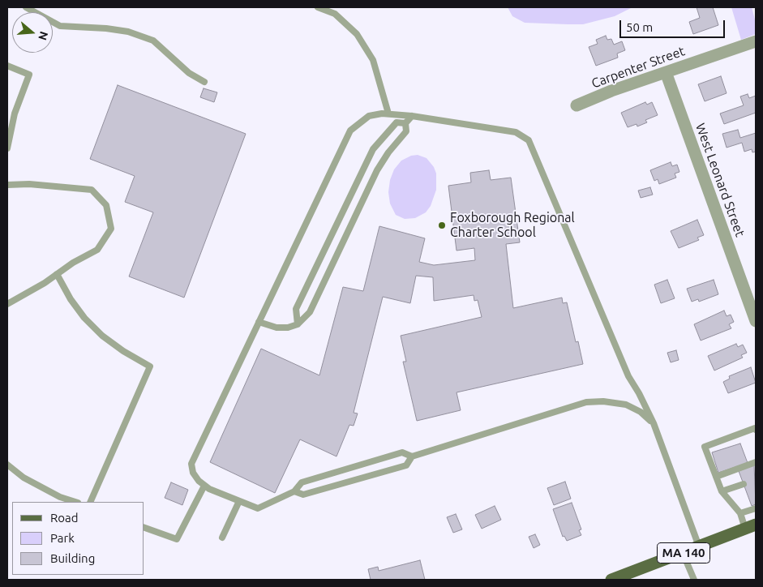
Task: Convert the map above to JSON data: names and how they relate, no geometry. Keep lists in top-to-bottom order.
{
  "streets": {
    "main road": ["MA 140"],
    "street": ["Carpenter Street", "West Leonard Street"]
  },
  "crossings": [
    ["Carpenter Street", "West Leonard Street"]
  ],
  "places": ["Foxborough Regional Charter School"],
  "legend": ["Road", "Park", "Building"],
  "scale_bar": "50 m",
  "north": "right"
}
